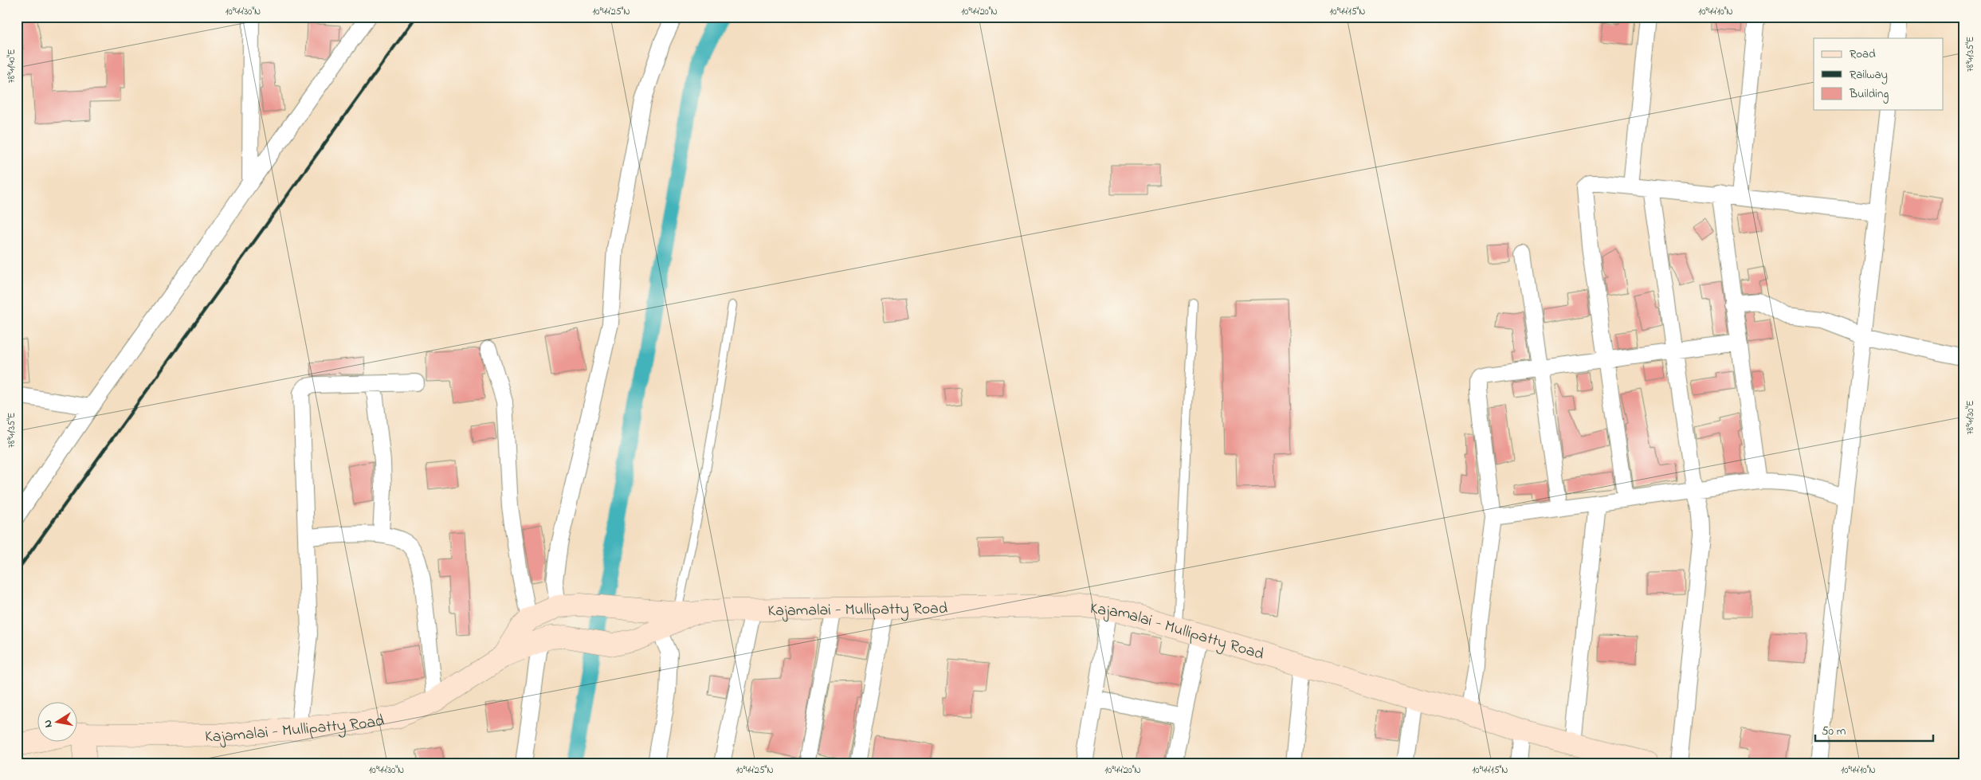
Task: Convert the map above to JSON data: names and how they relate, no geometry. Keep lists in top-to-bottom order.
{
  "streets": {
    "main road": ["Kajamalai - Mullipatty Road"]
  },
  "legend": ["Road", "Railway", "Building"],
  "scale_bar": "50 m",
  "north": "left",
  "coordinates": [
    "10°44'30\"N",
    "10°44'25\"N",
    "10°44'20\"N",
    "10°44'15\"N",
    "10°44'10\"N",
    "78°41'35\"E",
    "78°41'40\"E",
    "78°41'30\"E"
  ]
}
